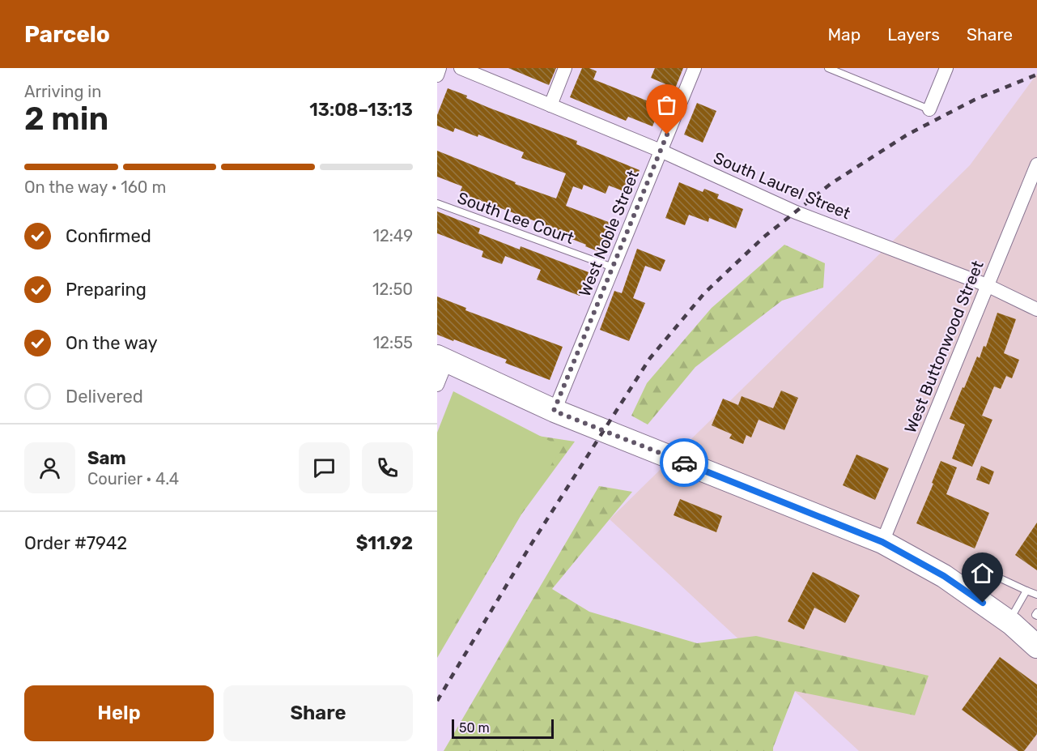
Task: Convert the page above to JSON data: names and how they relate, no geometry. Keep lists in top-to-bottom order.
{
  "streets": {
    "street": ["South Laurel Street", "West Noble Street", "West Buttonwood Street"],
    "lane": ["South Lee Court"]
  },
  "crossings": [
    ["South Laurel Street", "West Noble Street"],
    ["South Laurel Street", "West Buttonwood Street"],
    ["South Lee Court", "West Noble Street"]
  ],
  "scale_bar": "50 m",
  "page": {
    "header": "Parcelo",
    "nav": ["Map", "Layers", "Share"],
    "heading": ["2 min", "Arriving in", "13:08–13:13"],
    "panel": [
      "Sam",
      "Courier · 4.4",
      "Order #7942",
      "$11.92"
    ],
    "bar": "On the way · 160 m",
    "list": [
      ["Confirmed", "12:49"],
      ["Preparing", "12:50"],
      ["On the way", "12:55"],
      "Delivered"
    ],
    "buttons": ["Help", "Share"],
    "scale": "50 m"
  }
}
